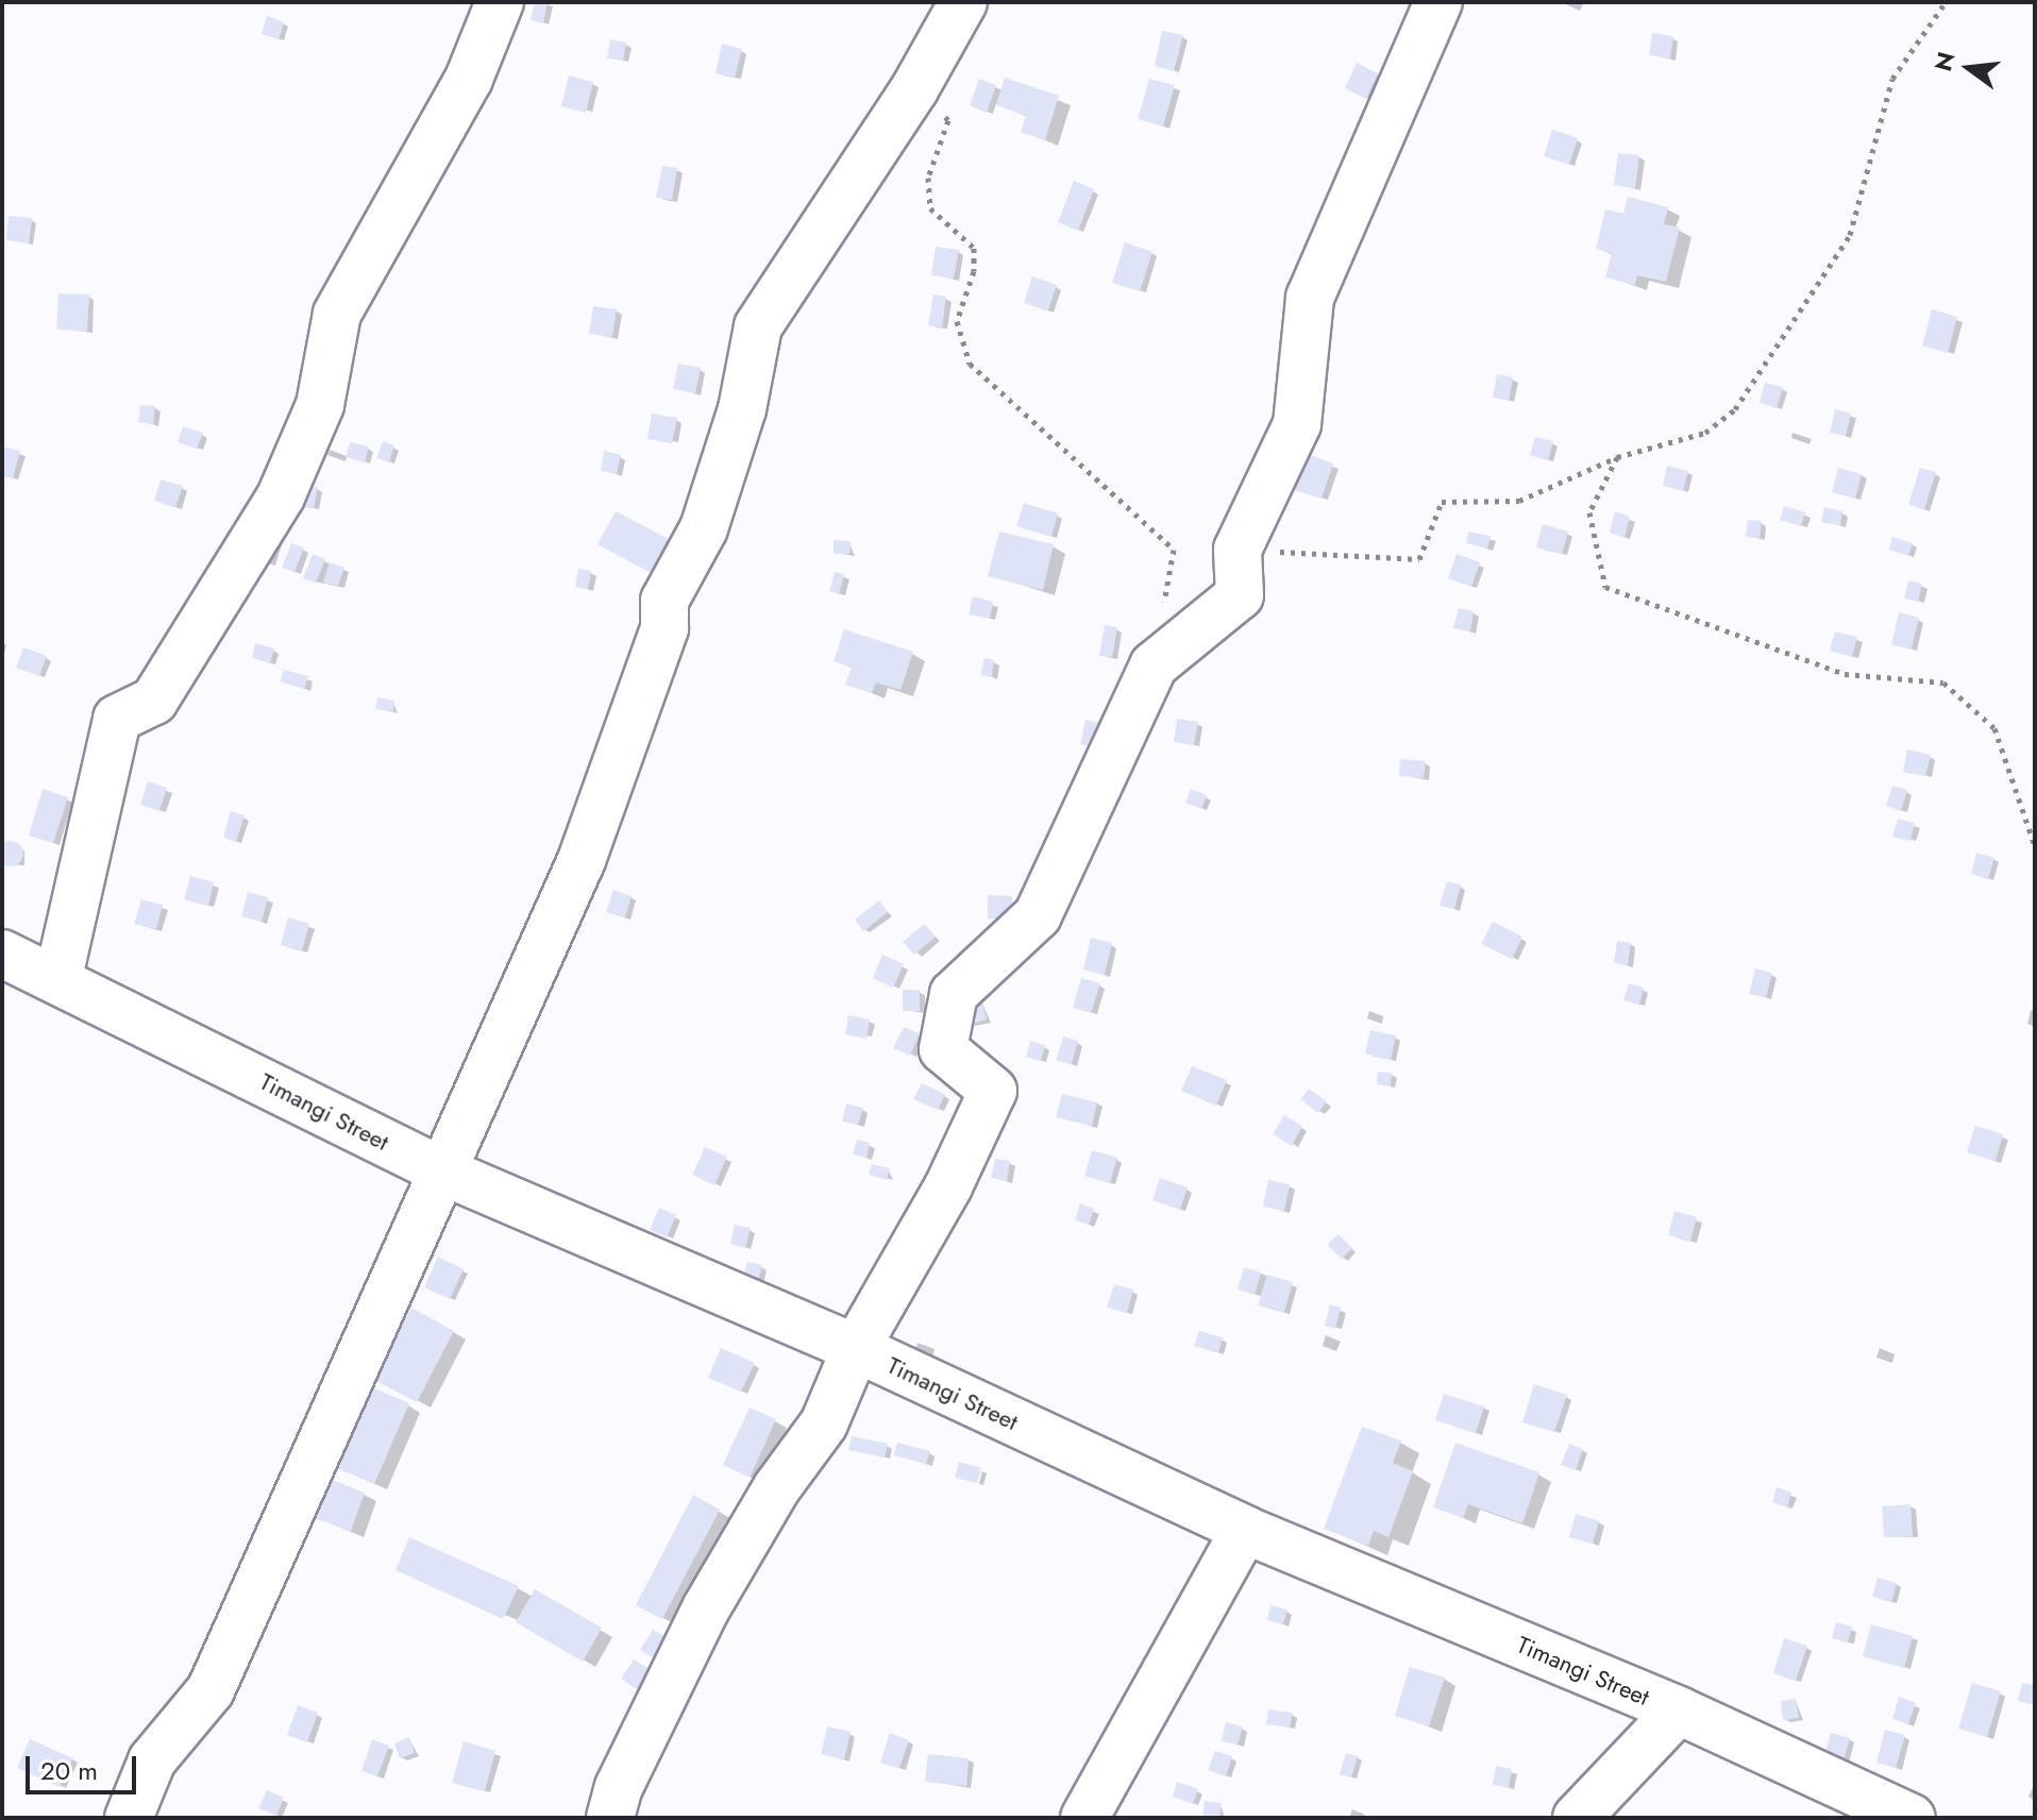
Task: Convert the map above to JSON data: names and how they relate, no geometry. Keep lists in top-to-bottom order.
{
  "streets": {
    "street": ["Timangi Street"]
  },
  "scale_bar": "20 m",
  "north": "left"
}
